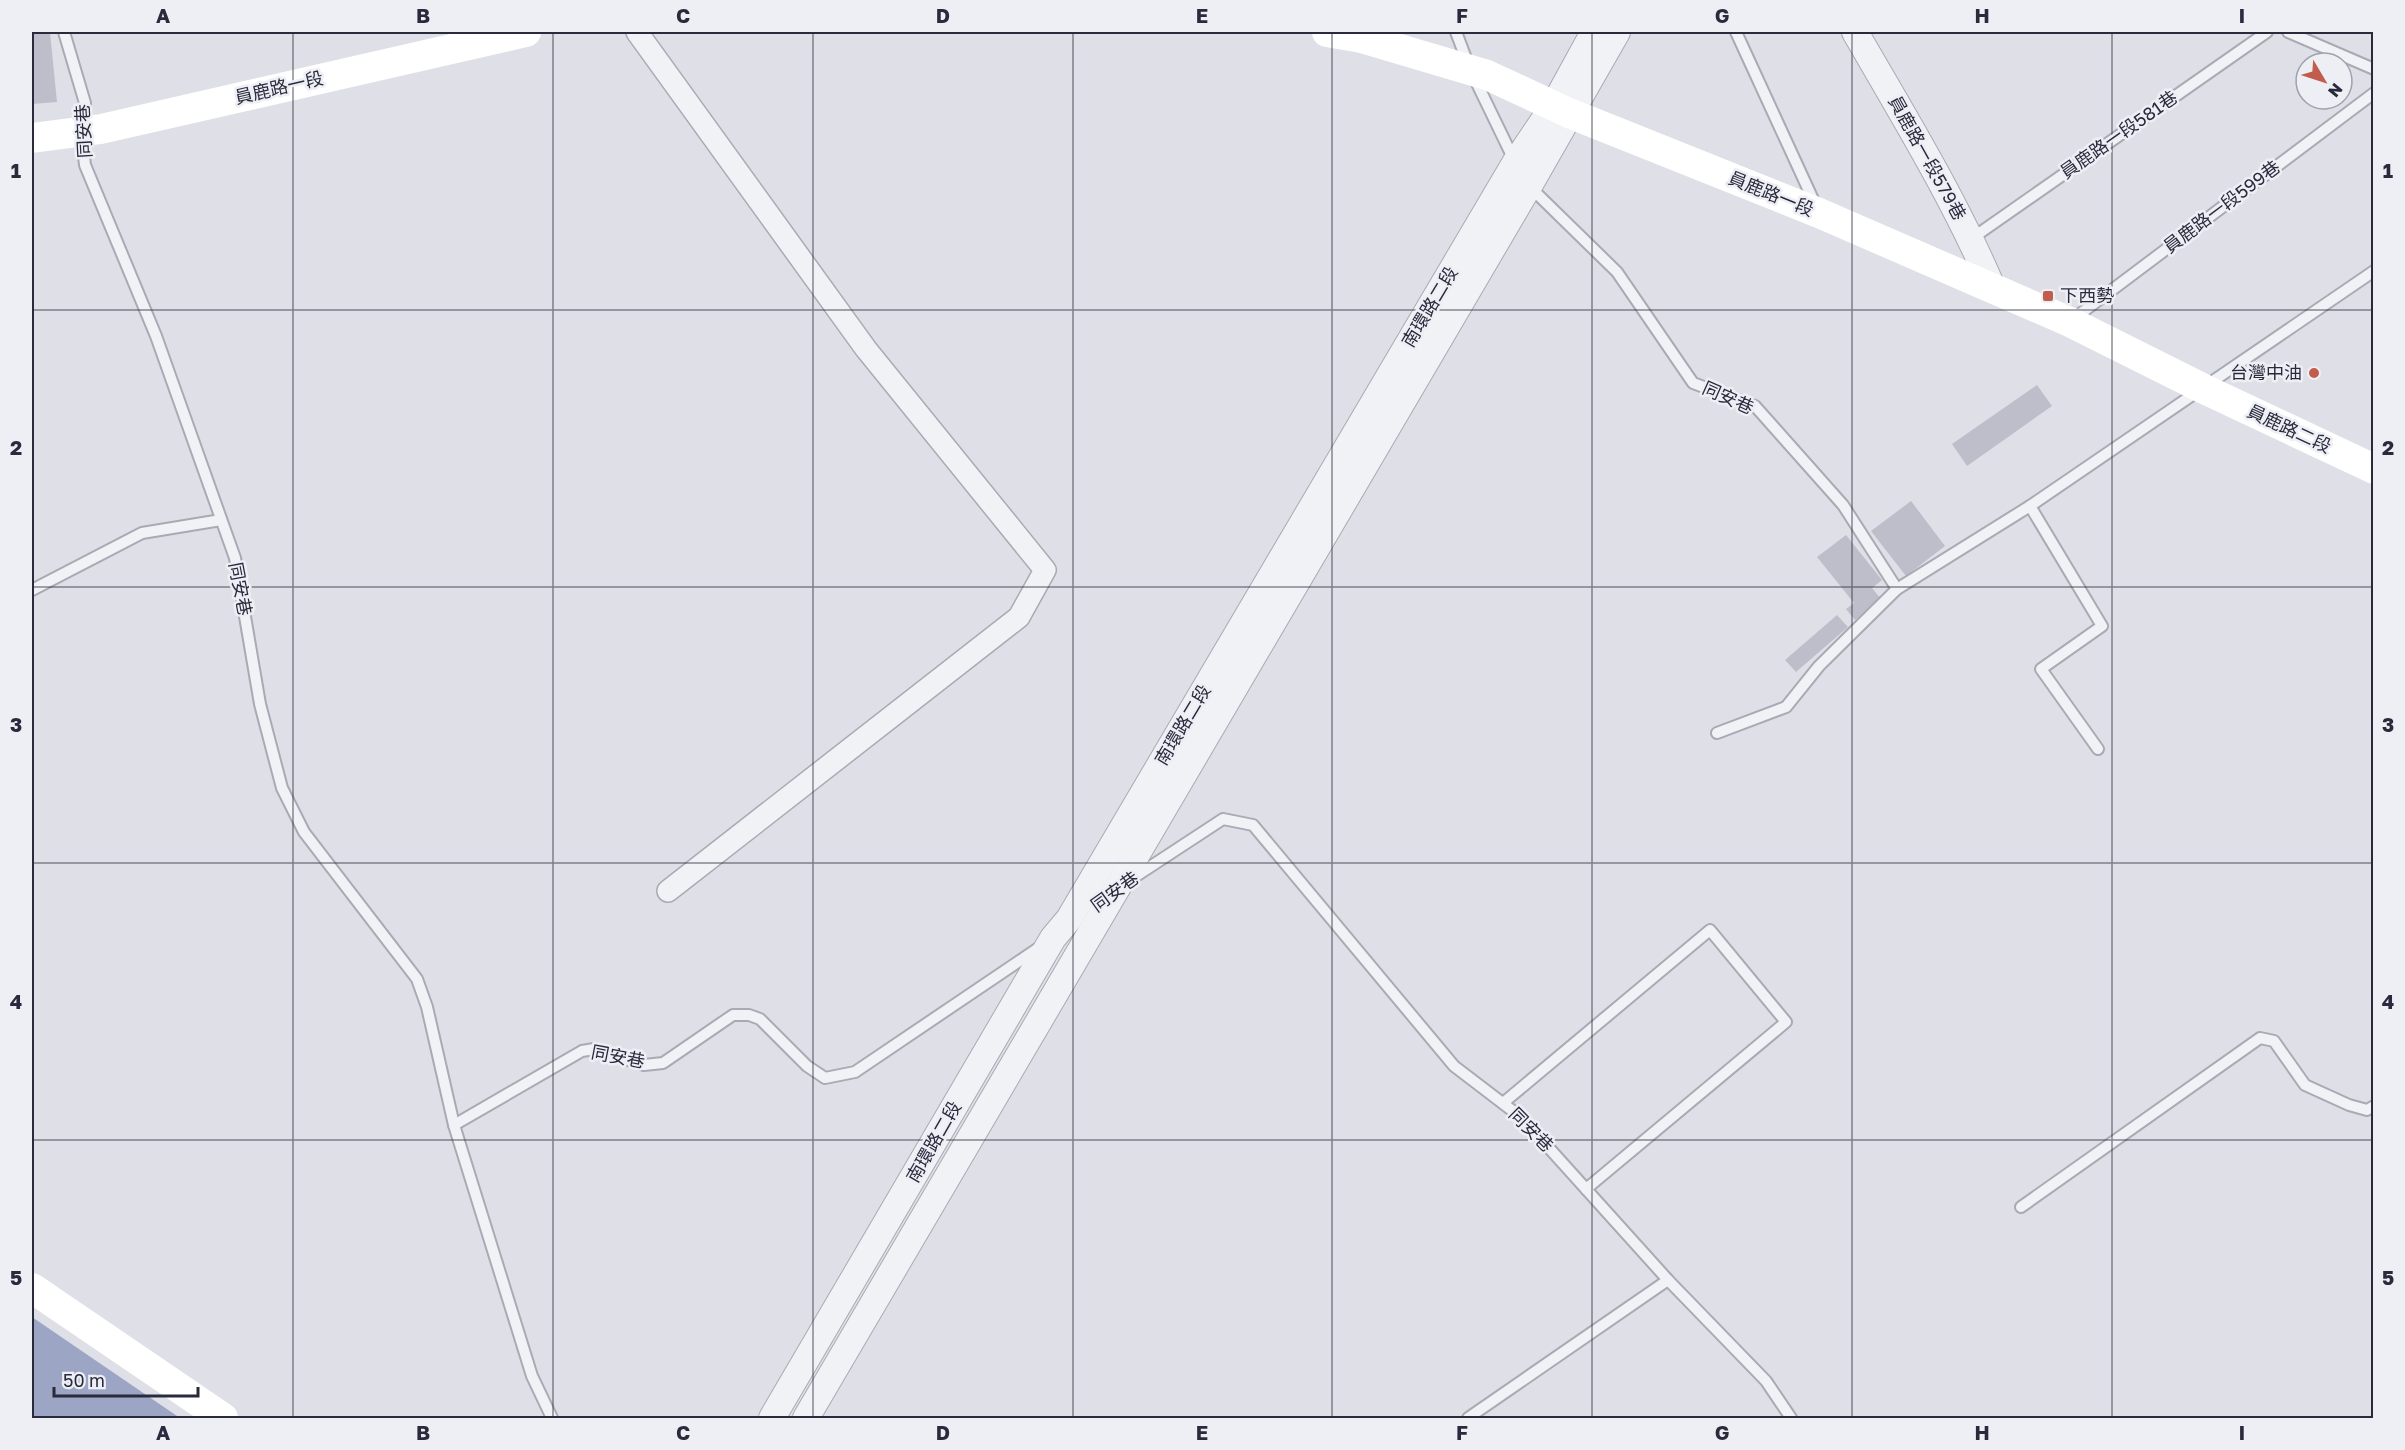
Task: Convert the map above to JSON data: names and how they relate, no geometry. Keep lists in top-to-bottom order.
{
  "streets": {
    "main road": ["員鹿路一段", "員鹿路二段"],
    "street": ["員鹿路一段579巷", "南環路二段"],
    "lane": ["同安巷", "員鹿路一段581巷", "員鹿路一段599巷"]
  },
  "crossings": [
    ["員鹿路一段", "同安巷"],
    ["員鹿路一段", "員鹿路一段579巷"],
    ["員鹿路一段", "員鹿路一段599巷"],
    ["員鹿路一段", "南環路二段"],
    ["員鹿路一段", "員鹿路二段"],
    ["同安巷", "南環路二段"],
    ["員鹿路一段581巷", "員鹿路一段579巷"]
  ],
  "places": {
    "transit": ["下西勢"],
    "other": ["台灣中油"]
  },
  "scale_bar": "50 m",
  "north": "bottom right",
  "grid": {
    "columns": [
      "A",
      "B",
      "C",
      "D",
      "E",
      "F",
      "G",
      "H",
      "I"
    ],
    "rows": [
      "1",
      "2",
      "3",
      "4",
      "5"
    ]
  }
}
